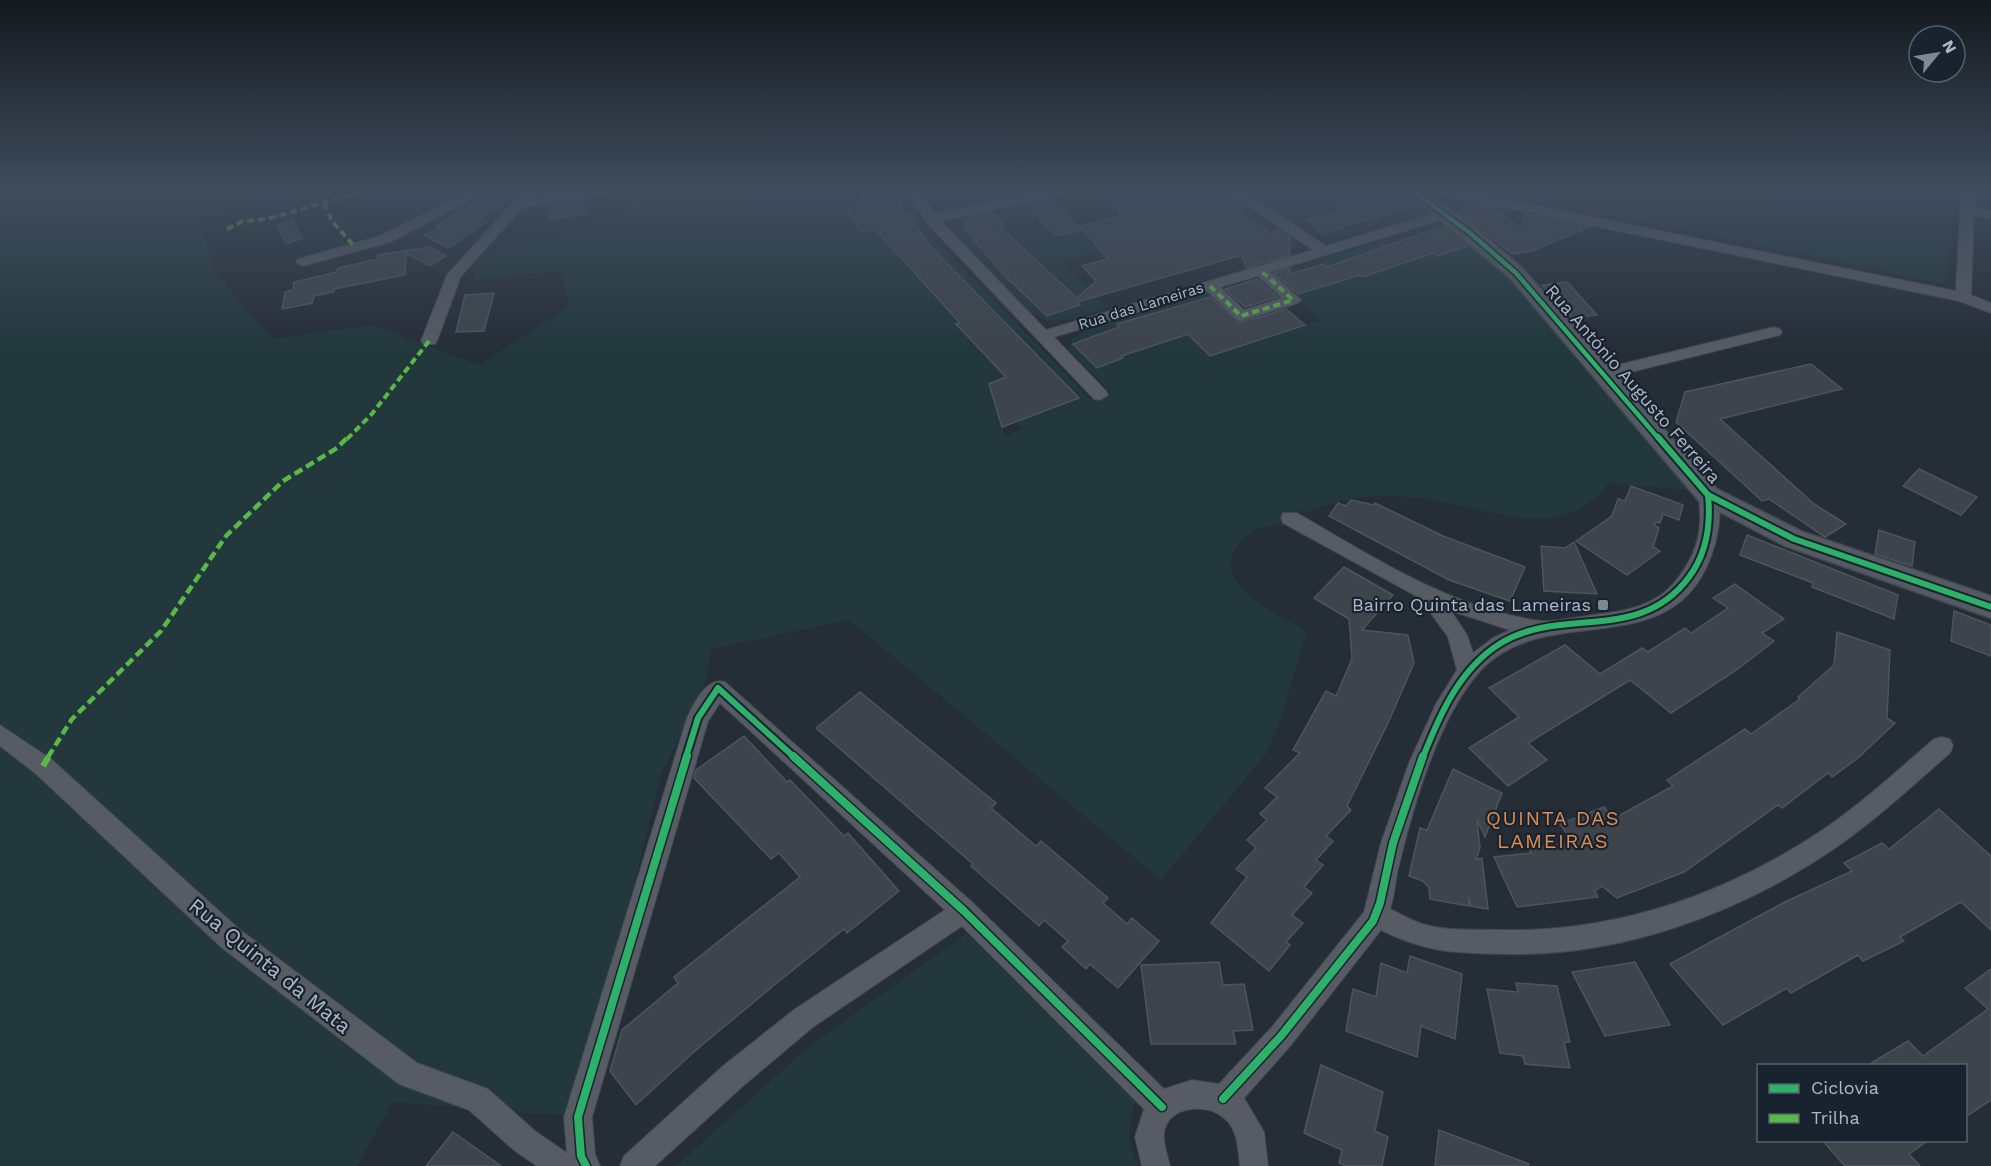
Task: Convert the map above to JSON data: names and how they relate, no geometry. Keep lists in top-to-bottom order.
{
  "streets": {
    "street": ["Rua das Lameiras", "Rua António Augusto Ferreira", "Rua Quinta da Mata"]
  },
  "districts": ["QUINTA DAS LAMEIRAS"],
  "places": {
    "transit": ["Bairro Quinta das Lameiras"]
  },
  "legend": ["Ciclovia", "Trilha"],
  "north": "top right"
}
